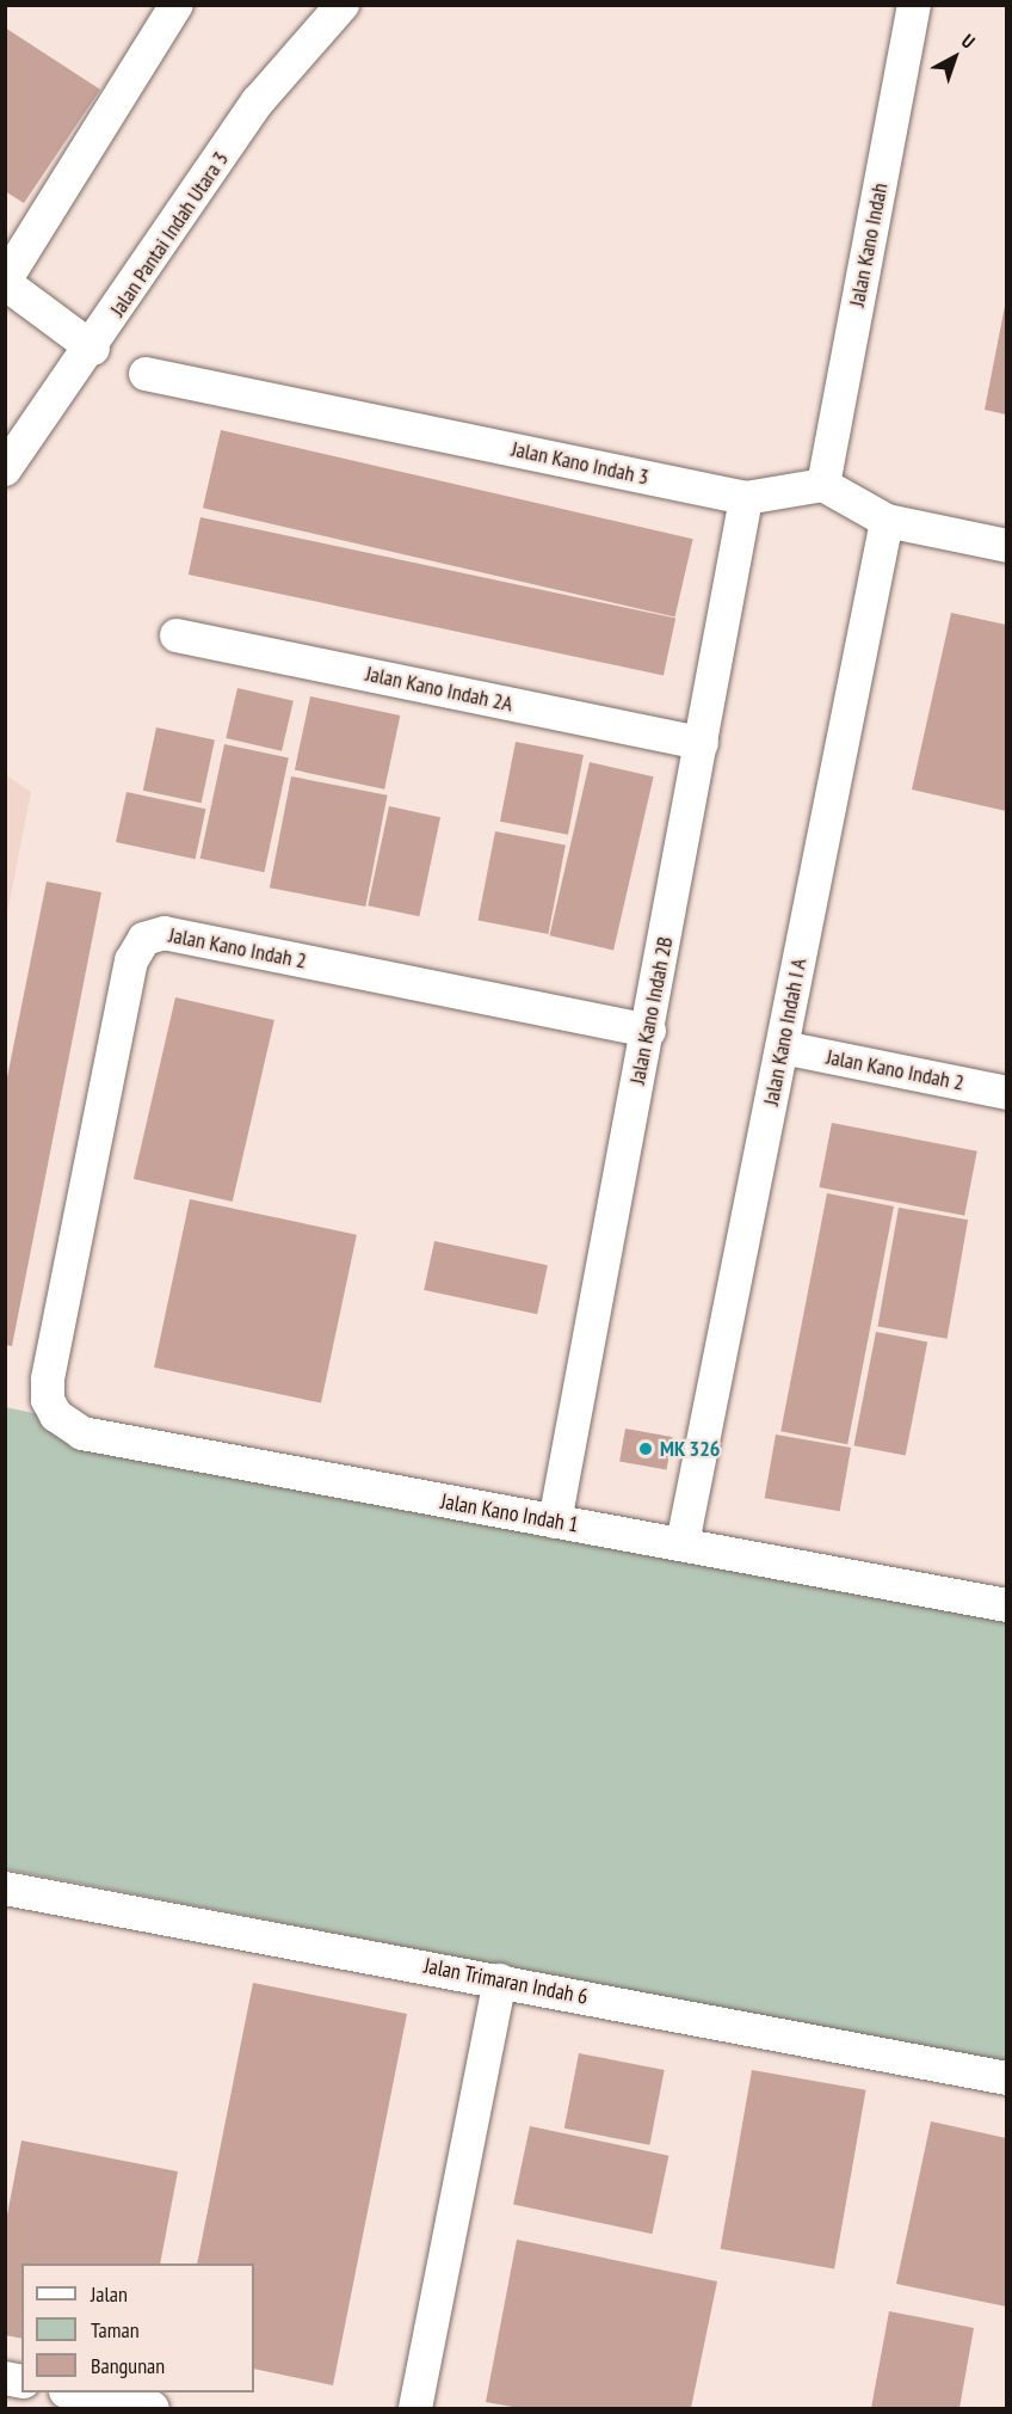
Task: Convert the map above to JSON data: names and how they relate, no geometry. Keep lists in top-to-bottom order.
{
  "streets": {
    "street": [
      "Jalan Pantai Indah Utara 3",
      "Jalan Kano Indah",
      "Jalan Kano Indah 3",
      "Jalan Kano Indah 2A",
      "Jalan Kano Indah 2",
      "Jalan Kano Indah 2B",
      "Jalan Kano Indah I A",
      "Jalan Kano Indah 1",
      "Jalan Trimaran Indah 6"
    ]
  },
  "crossings": [
    ["Jalan Kano Indah", "Jalan Kano Indah 3"],
    ["Jalan Kano Indah 3", "Jalan Kano Indah 2B"],
    ["Jalan Kano Indah 2A", "Jalan Kano Indah 2B"],
    ["Jalan Kano Indah 2", "Jalan Kano Indah 2B"],
    ["Jalan Kano Indah 2", "Jalan Kano Indah I A"],
    ["Jalan Kano Indah 2", "Jalan Kano Indah 1"],
    ["Jalan Kano Indah 2B", "Jalan Kano Indah 1"],
    ["Jalan Kano Indah I A", "Jalan Kano Indah 1"]
  ],
  "places": ["MK 326"],
  "legend": ["Jalan", "Taman", "Bangunan"],
  "north": "top right"
}
